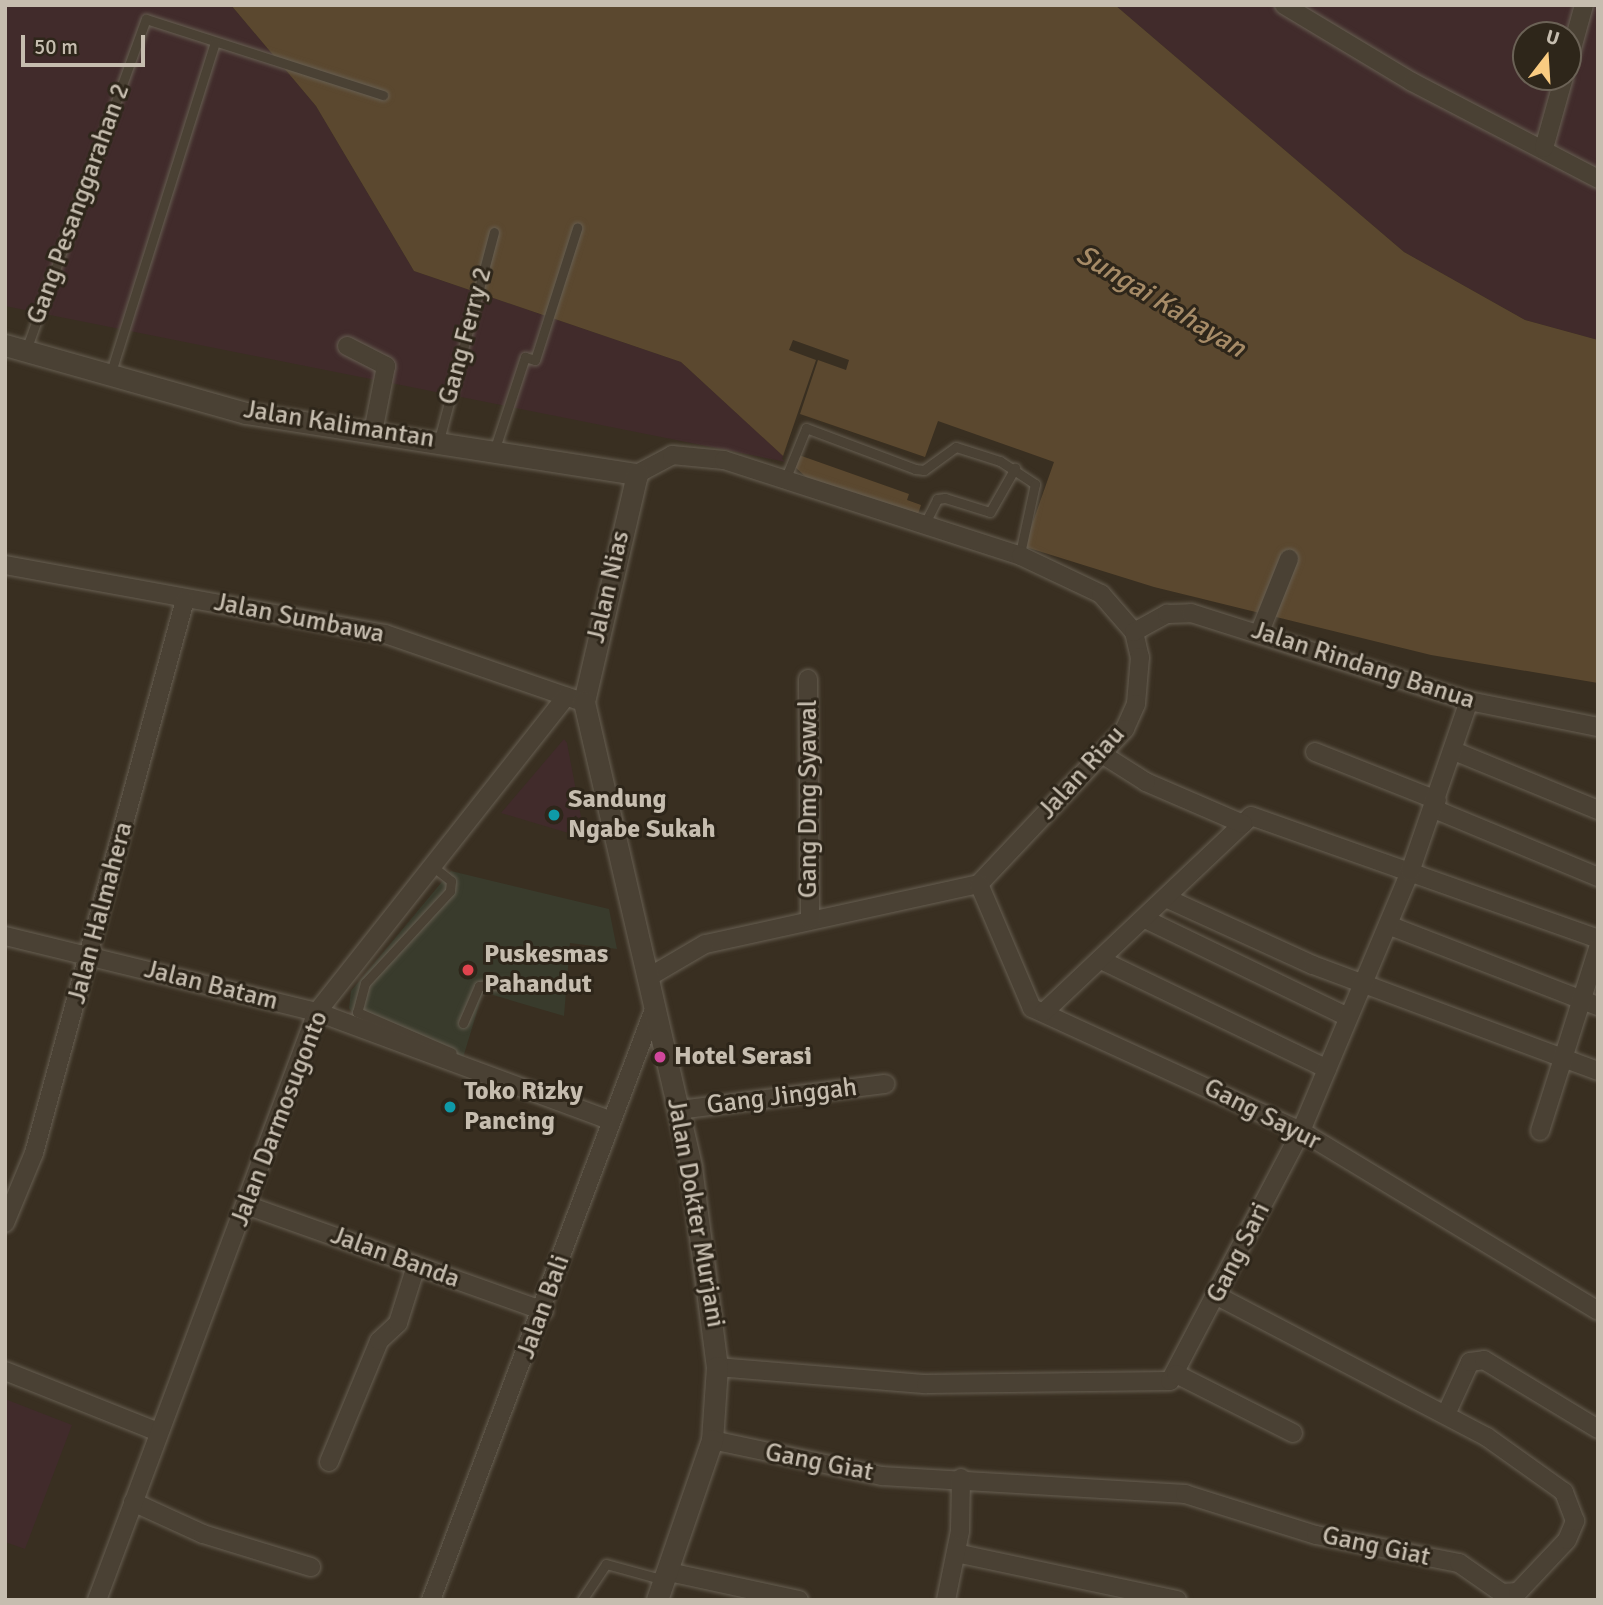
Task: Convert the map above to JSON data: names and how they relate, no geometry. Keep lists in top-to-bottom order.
{
  "streets": {
    "street": [
      "Jalan Kalimantan",
      "Jalan Nias",
      "Jalan Sumbawa",
      "Jalan Rindang Banua",
      "Jalan Riau",
      "Gang Dmg Syawal",
      "Jalan Halmahera",
      "Jalan Batam",
      "Gang Jinggah",
      "Gang Sayur",
      "Jalan Darmosugonto",
      "Jalan Dokter Murjani",
      "Gang Sari",
      "Jalan Banda",
      "Jalan Bali",
      "Gang Giat"
    ],
    "lane": ["Gang Pesanggarahan 2", "Gang Ferry 2"]
  },
  "crossings": [
    ["Gang Pesanggarahan 2", "Jalan Kalimantan"],
    ["Gang Ferry 2", "Jalan Kalimantan"],
    ["Jalan Kalimantan", "Jalan Nias"],
    ["Jalan Nias", "Jalan Sumbawa"],
    ["Jalan Nias", "Jalan Darmosugonto"],
    ["Jalan Nias", "Jalan Dokter Murjani"],
    ["Jalan Sumbawa", "Jalan Halmahera"],
    ["Jalan Sumbawa", "Jalan Darmosugonto"],
    ["Jalan Sumbawa", "Jalan Dokter Murjani"],
    ["Jalan Rindang Banua", "Jalan Riau"],
    ["Jalan Rindang Banua", "Gang Sari"],
    ["Jalan Riau", "Gang Sayur"],
    ["Jalan Halmahera", "Jalan Batam"],
    ["Jalan Batam", "Jalan Darmosugonto"],
    ["Jalan Batam", "Jalan Bali"],
    ["Gang Jinggah", "Jalan Dokter Murjani"],
    ["Gang Sayur", "Gang Sari"],
    ["Jalan Darmosugonto", "Jalan Dokter Murjani"],
    ["Jalan Darmosugonto", "Jalan Banda"],
    ["Jalan Dokter Murjani", "Jalan Bali"],
    ["Jalan Dokter Murjani", "Gang Giat"],
    ["Gang Sari", "Gang Giat"],
    ["Jalan Banda", "Jalan Bali"]
  ],
  "water": ["Sungai Kahayan"],
  "places": [
    "Sandung Ngabe Sukah",
    "Puskesmas Pahandut",
    "Hotel Serasi",
    "Toko Rizky Pancing"
  ],
  "scale_bar": "50 m",
  "north": "top"
}
